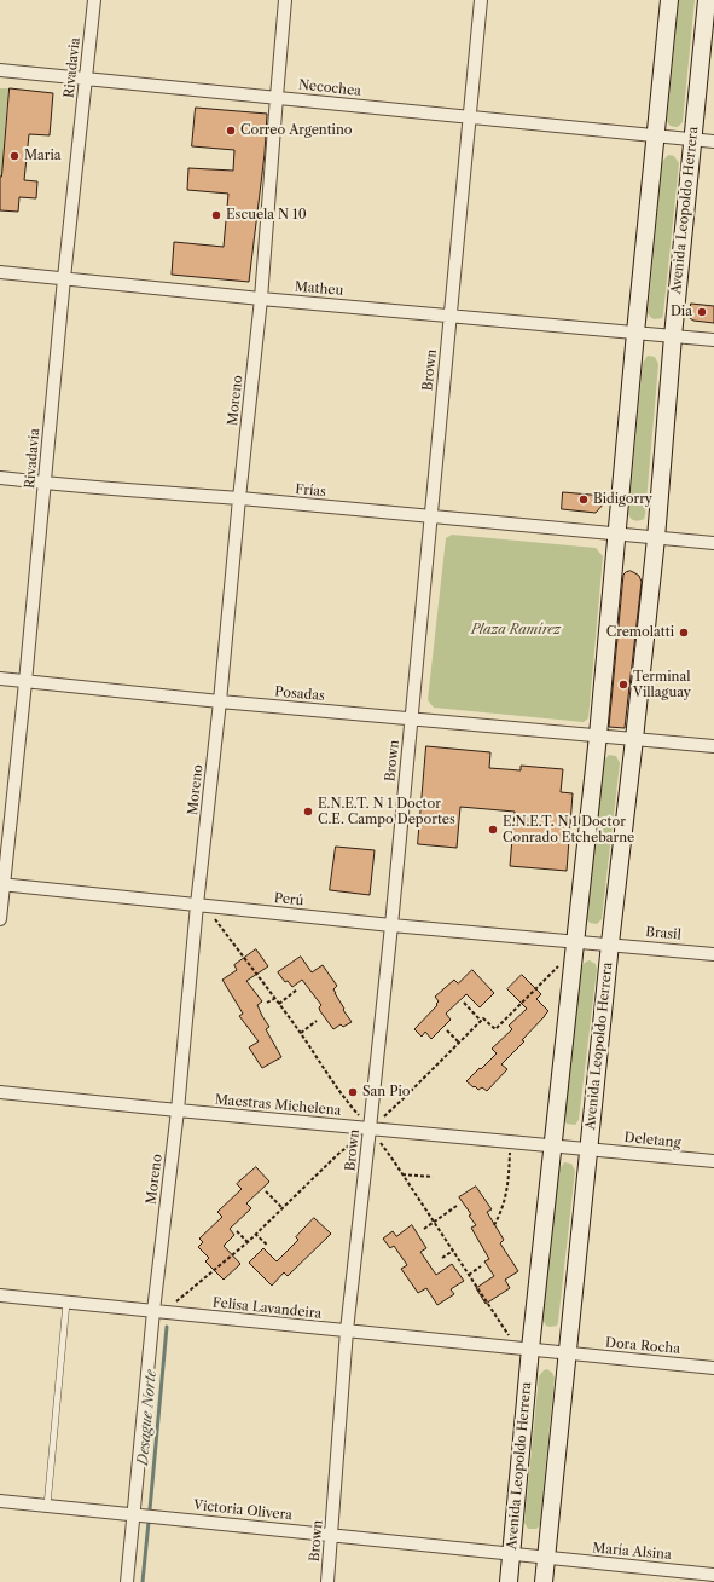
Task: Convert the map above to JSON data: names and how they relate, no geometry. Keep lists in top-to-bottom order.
{
  "streets": {
    "street": [
      "Rivadavia",
      "Necochea",
      "Avenida Leopoldo Herrera",
      "Matheu",
      "Brown",
      "Moreno",
      "Frías",
      "Posadas",
      "Perú",
      "Brasil",
      "Maestras Michelena",
      "Deletang",
      "Felisa Lavandeira",
      "Dora Rocha",
      "Victoria Olivera",
      "María Alsina"
    ]
  },
  "crossings": [
    ["Rivadavia", "Necochea"],
    ["Rivadavia", "Matheu"],
    ["Rivadavia", "Frías"],
    ["Rivadavia", "Posadas"],
    ["Rivadavia", "Perú"],
    ["Necochea", "Avenida Leopoldo Herrera"],
    ["Necochea", "Brown"],
    ["Necochea", "Moreno"],
    ["Avenida Leopoldo Herrera", "Matheu"],
    ["Avenida Leopoldo Herrera", "Frías"],
    ["Avenida Leopoldo Herrera", "Posadas"],
    ["Avenida Leopoldo Herrera", "Perú"],
    ["Avenida Leopoldo Herrera", "Brasil"],
    ["Avenida Leopoldo Herrera", "Maestras Michelena"],
    ["Avenida Leopoldo Herrera", "Deletang"],
    ["Avenida Leopoldo Herrera", "Felisa Lavandeira"],
    ["Avenida Leopoldo Herrera", "Dora Rocha"],
    ["Avenida Leopoldo Herrera", "Victoria Olivera"],
    ["Avenida Leopoldo Herrera", "María Alsina"],
    ["Matheu", "Brown"],
    ["Matheu", "Moreno"],
    ["Brown", "Frías"],
    ["Brown", "Posadas"],
    ["Brown", "Perú"],
    ["Brown", "Maestras Michelena"],
    ["Brown", "Felisa Lavandeira"],
    ["Brown", "Victoria Olivera"],
    ["Moreno", "Frías"],
    ["Moreno", "Posadas"],
    ["Moreno", "Perú"],
    ["Moreno", "Maestras Michelena"],
    ["Moreno", "Felisa Lavandeira"],
    ["Moreno", "Victoria Olivera"],
    ["Victoria Olivera", "María Alsina"]
  ],
  "water": ["Desague Norte"],
  "parks": ["Plaza Ramírez"],
  "places": [
    "Correo Argentino",
    "Maria",
    "Escuela N 10",
    "Dia",
    "Bidigorry",
    "Cremolatti",
    "Terminal Villaguay",
    "E.N.E.T. N 1 Doctor C.E. Campo Deportes",
    "E.N.E.T. N 1 Doctor Conrado Etchebarne",
    "San Pio"
  ]
}
